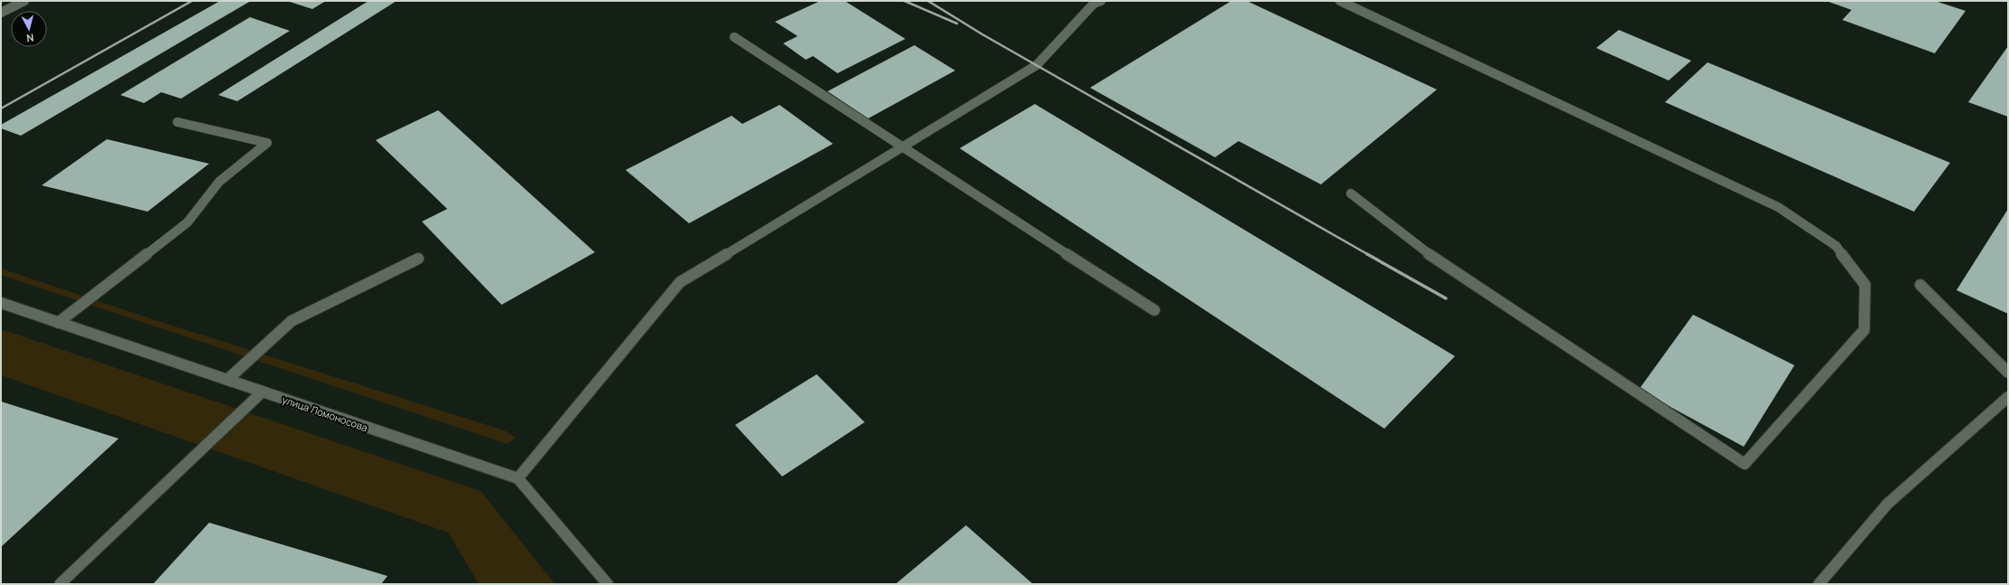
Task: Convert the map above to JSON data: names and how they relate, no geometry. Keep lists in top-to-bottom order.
{
  "streets": {
    "street": ["улица Ломоносова"]
  },
  "north": "bottom"
}
